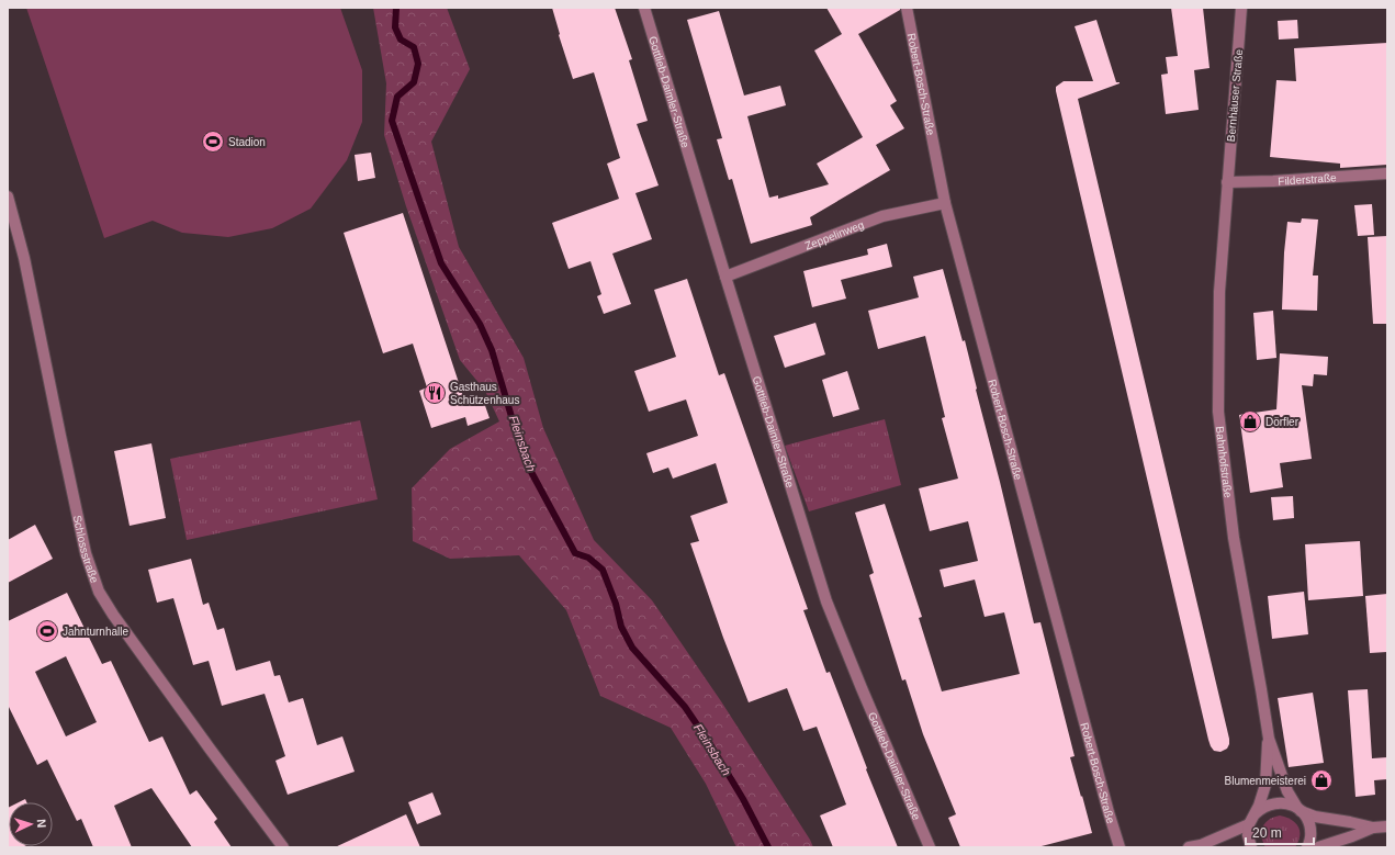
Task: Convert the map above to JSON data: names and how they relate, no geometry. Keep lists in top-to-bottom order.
{
  "streets": {
    "street": [
      "Robert-Bosch-Straße",
      "Gottlieb-Daimler-Straße",
      "Bernhäuser Straße",
      "Filderstraße",
      "Zeppelinweg",
      "Bahnhofstraße",
      "Schlossstraße"
    ]
  },
  "crossings": [
    ["Robert-Bosch-Straße", "Zeppelinweg"],
    ["Gottlieb-Daimler-Straße", "Zeppelinweg"],
    ["Bernhäuser Straße", "Filderstraße"],
    ["Bernhäuser Straße", "Bahnhofstraße"],
    ["Filderstraße", "Bahnhofstraße"]
  ],
  "water": ["Fleinsbach"],
  "places": {
    "sports": ["Stadion", "Jahnturnhalle"],
    "restaurant": ["Gasthaus Schützenhaus"],
    "shop": ["Dörfler", "Blumenmeisterei"]
  },
  "scale_bar": "20 m",
  "north": "right"
}
